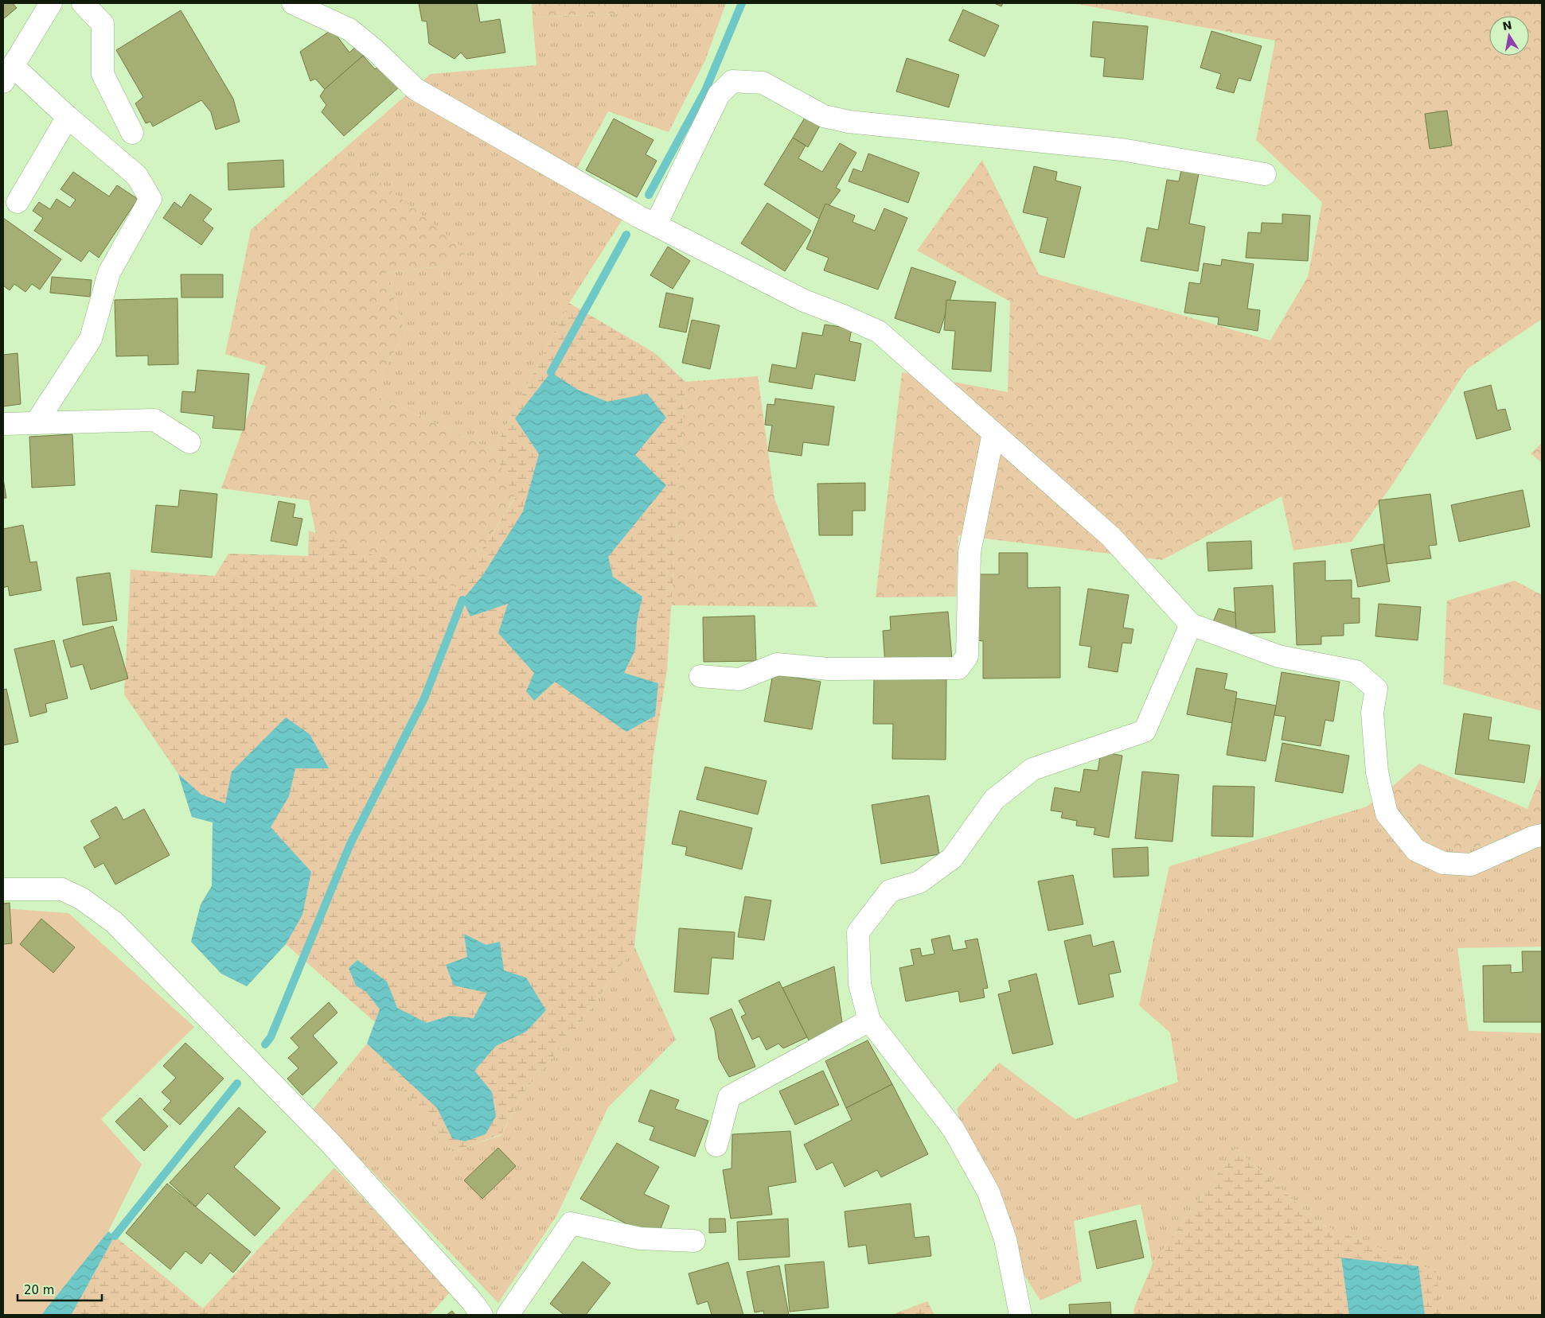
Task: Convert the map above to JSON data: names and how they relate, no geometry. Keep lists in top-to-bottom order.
{
  "scale_bar": "20 m",
  "north": "top"
}
